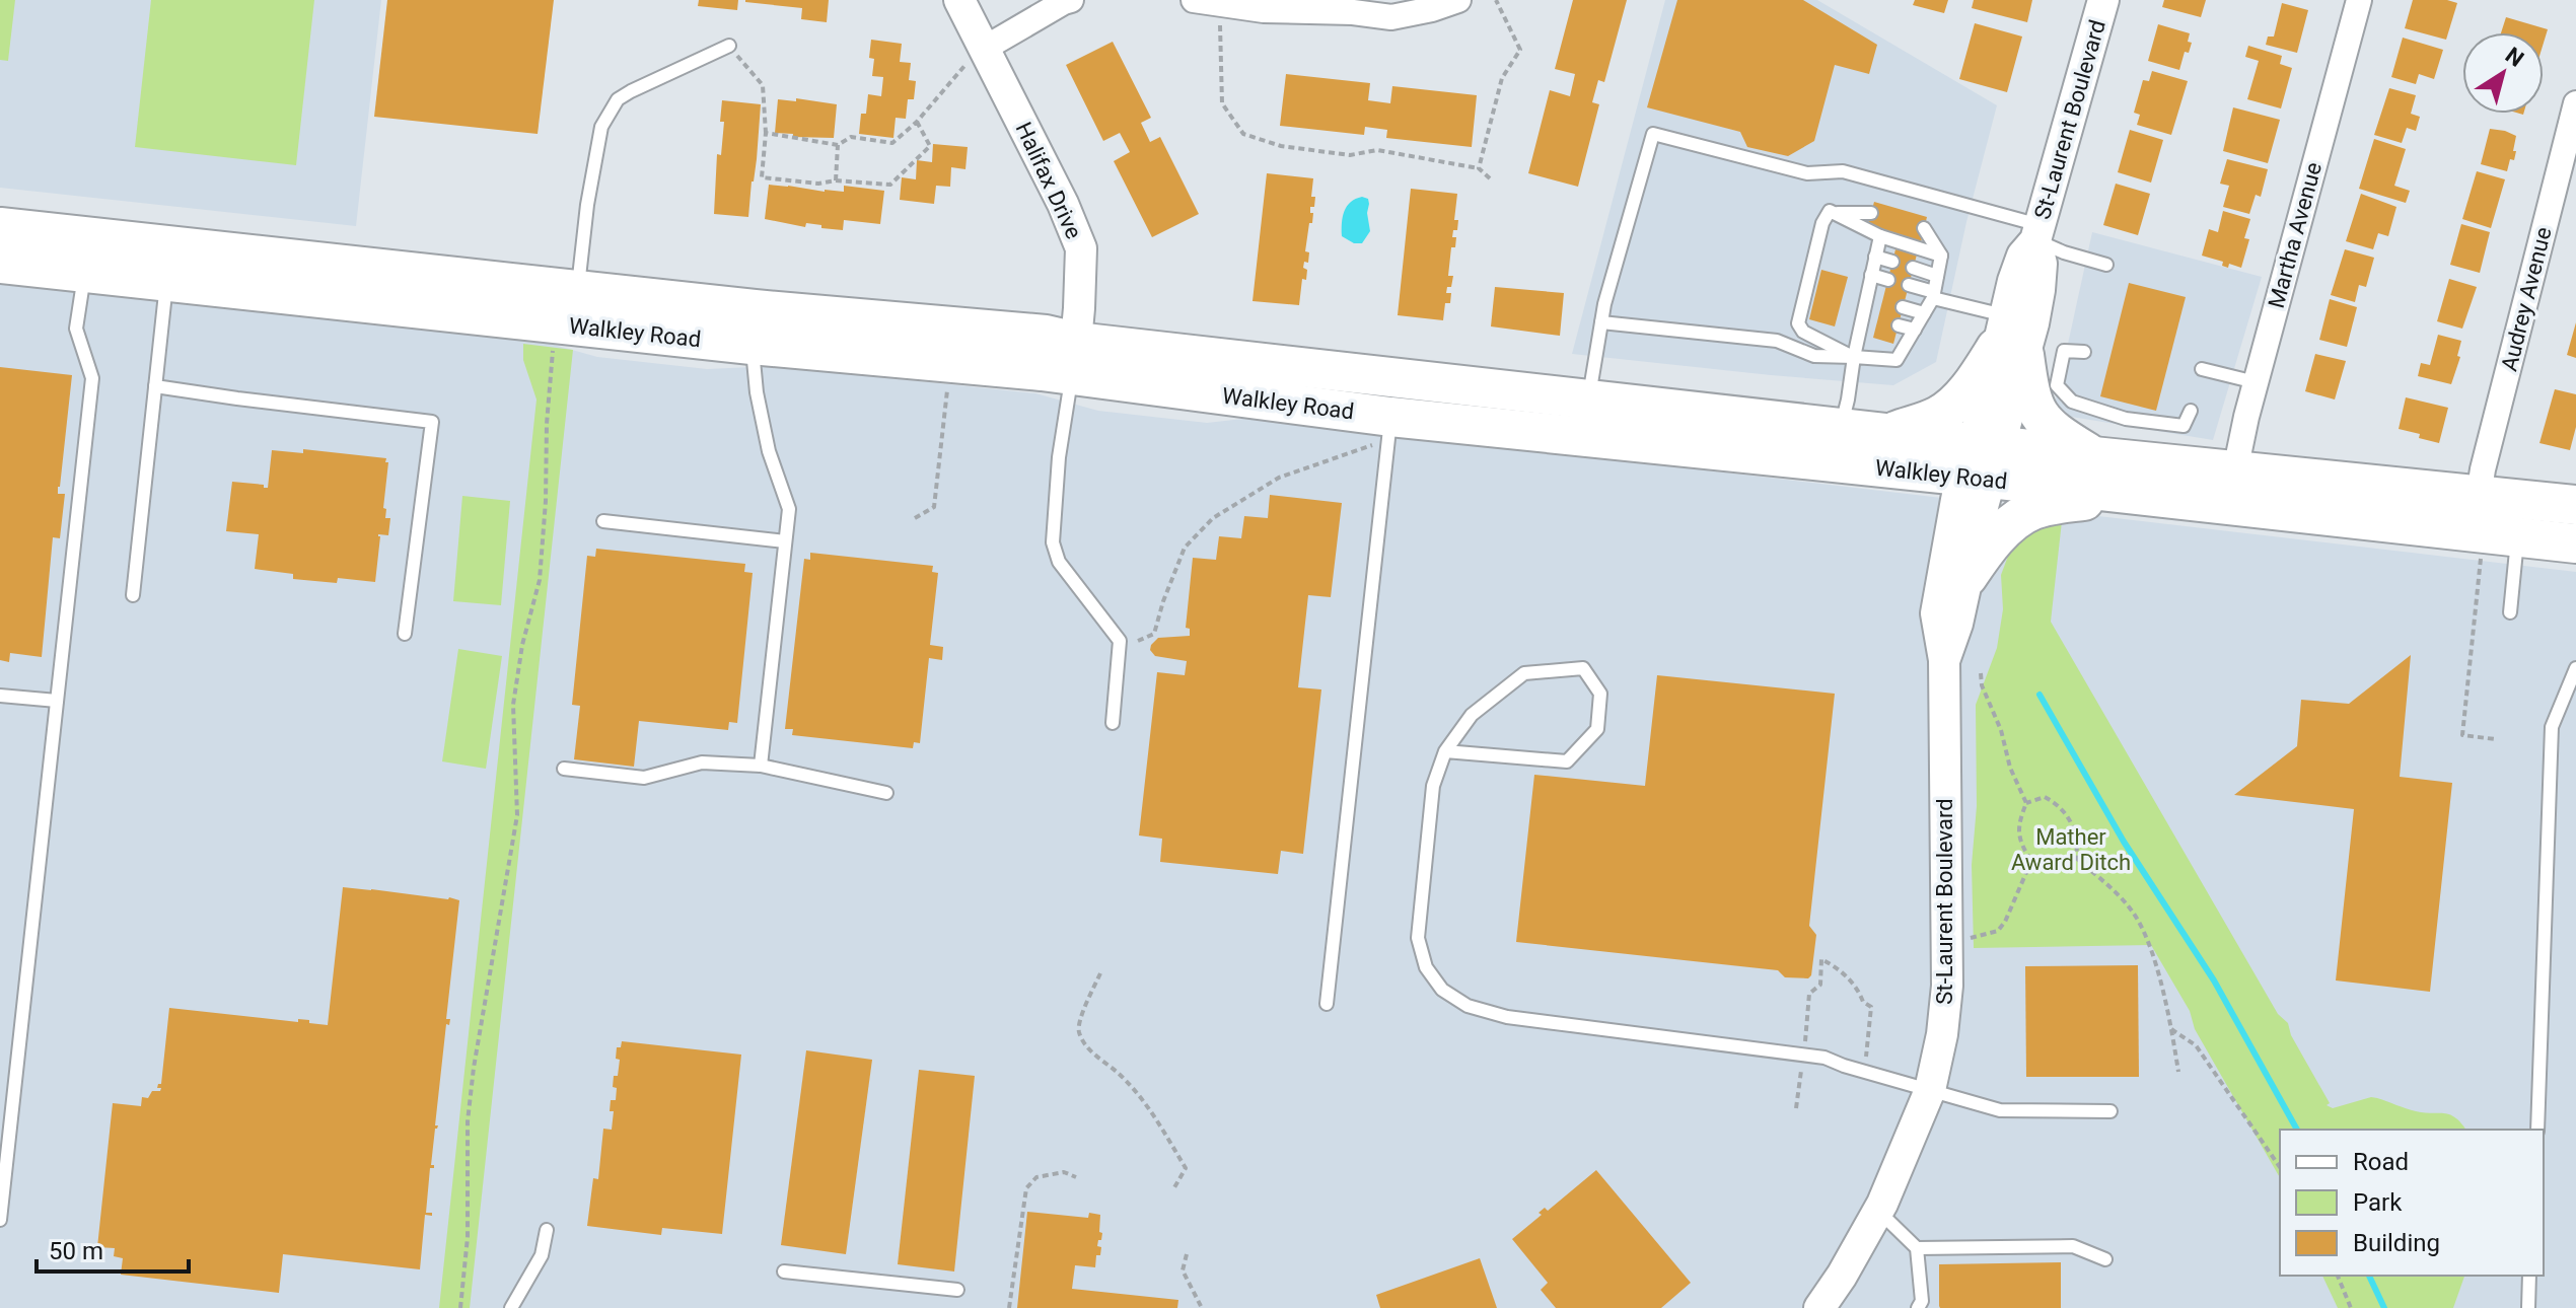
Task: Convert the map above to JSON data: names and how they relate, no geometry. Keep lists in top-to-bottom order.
{
  "streets": {
    "main road": ["Walkley Road"],
    "street": [
      "St-Laurent Boulevard",
      "Halifax Drive",
      "Martha Avenue",
      "Audrey Avenue"
    ]
  },
  "crossings": [
    ["St-Laurent Boulevard", "Walkley Road"],
    ["Halifax Drive", "Walkley Road"],
    ["Martha Avenue", "Walkley Road"],
    ["Audrey Avenue", "Walkley Road"]
  ],
  "parks": ["Mather Award Ditch"],
  "legend": ["Road", "Park", "Building"],
  "scale_bar": "50 m",
  "north": "top right"
}
